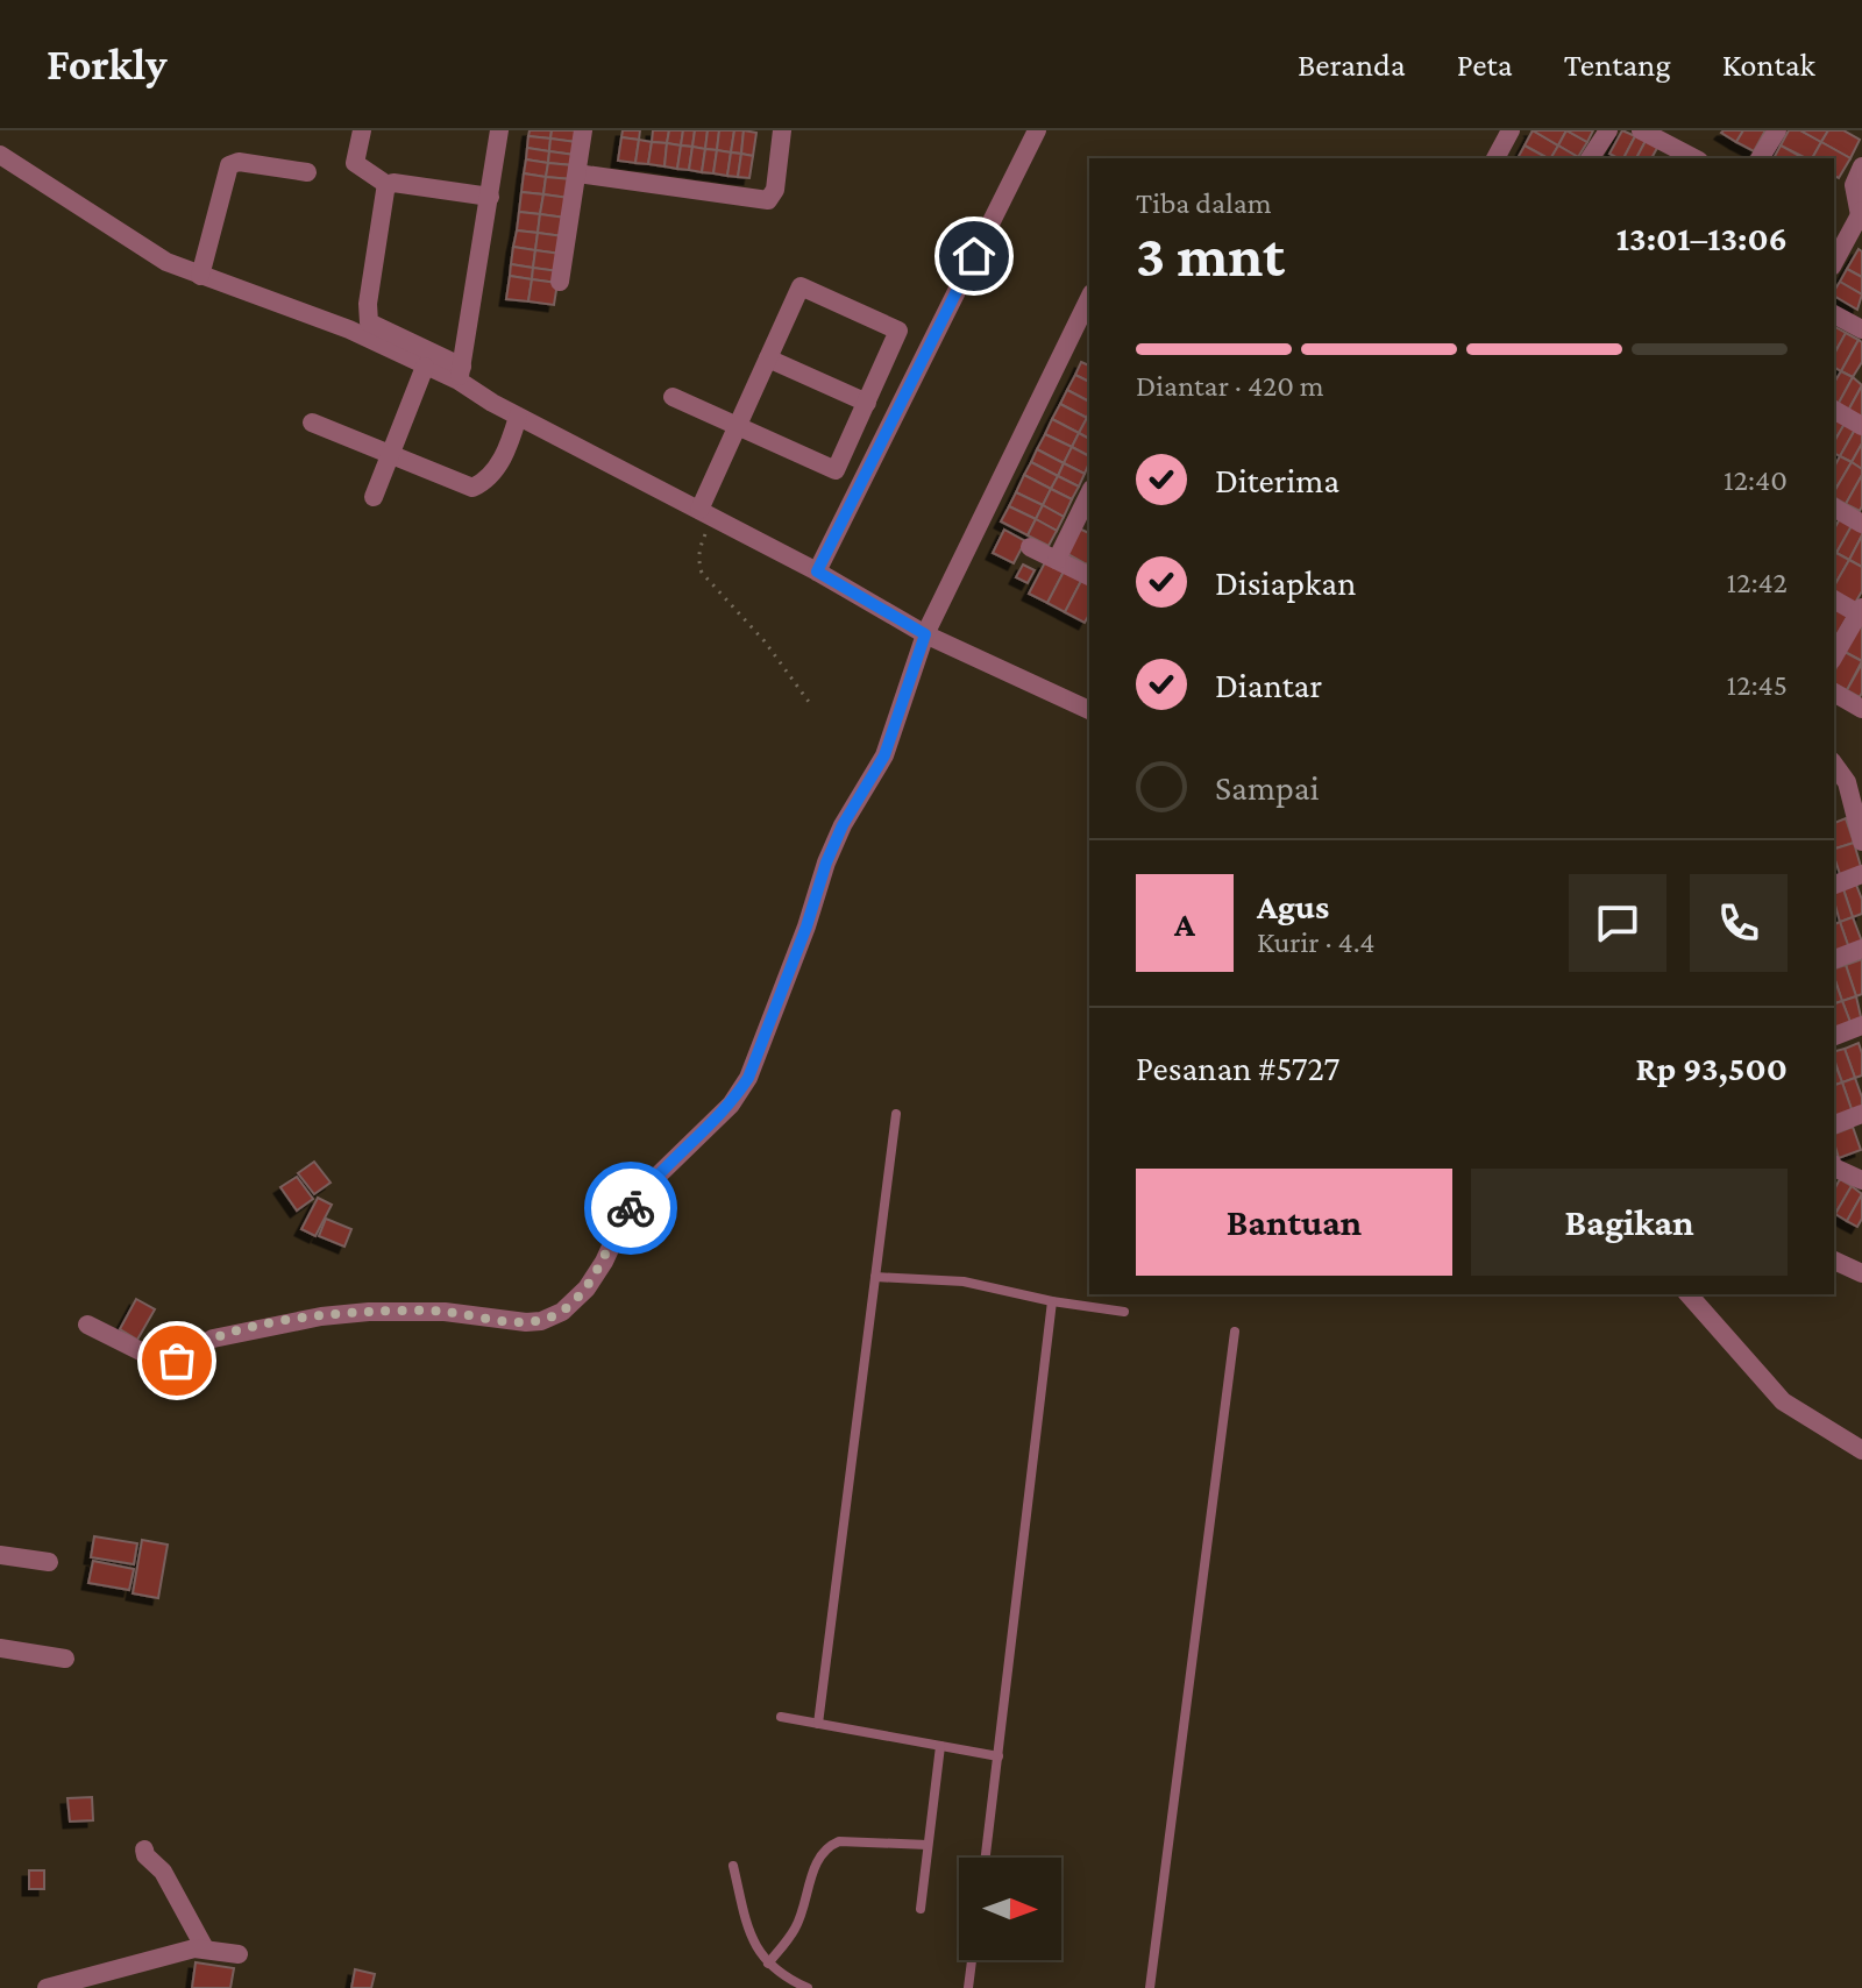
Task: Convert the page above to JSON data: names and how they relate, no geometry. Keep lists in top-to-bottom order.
{
  "north": "right",
  "page": {
    "header": "Forkly",
    "nav": [
      "Beranda",
      "Peta",
      "Tentang",
      "Kontak"
    ],
    "heading": ["3 mnt", "Tiba dalam", "13:01–13:06"],
    "panel": [
      "Agus",
      "Kurir · 4.4",
      "Pesanan #5727",
      "Rp 93,500"
    ],
    "bar": "Diantar · 420 m",
    "list": [
      ["Diterima", "12:40"],
      ["Disiapkan", "12:42"],
      ["Diantar", "12:45"],
      "Sampai"
    ],
    "round": "A",
    "buttons": ["Bantuan", "Bagikan"]
  }
}
